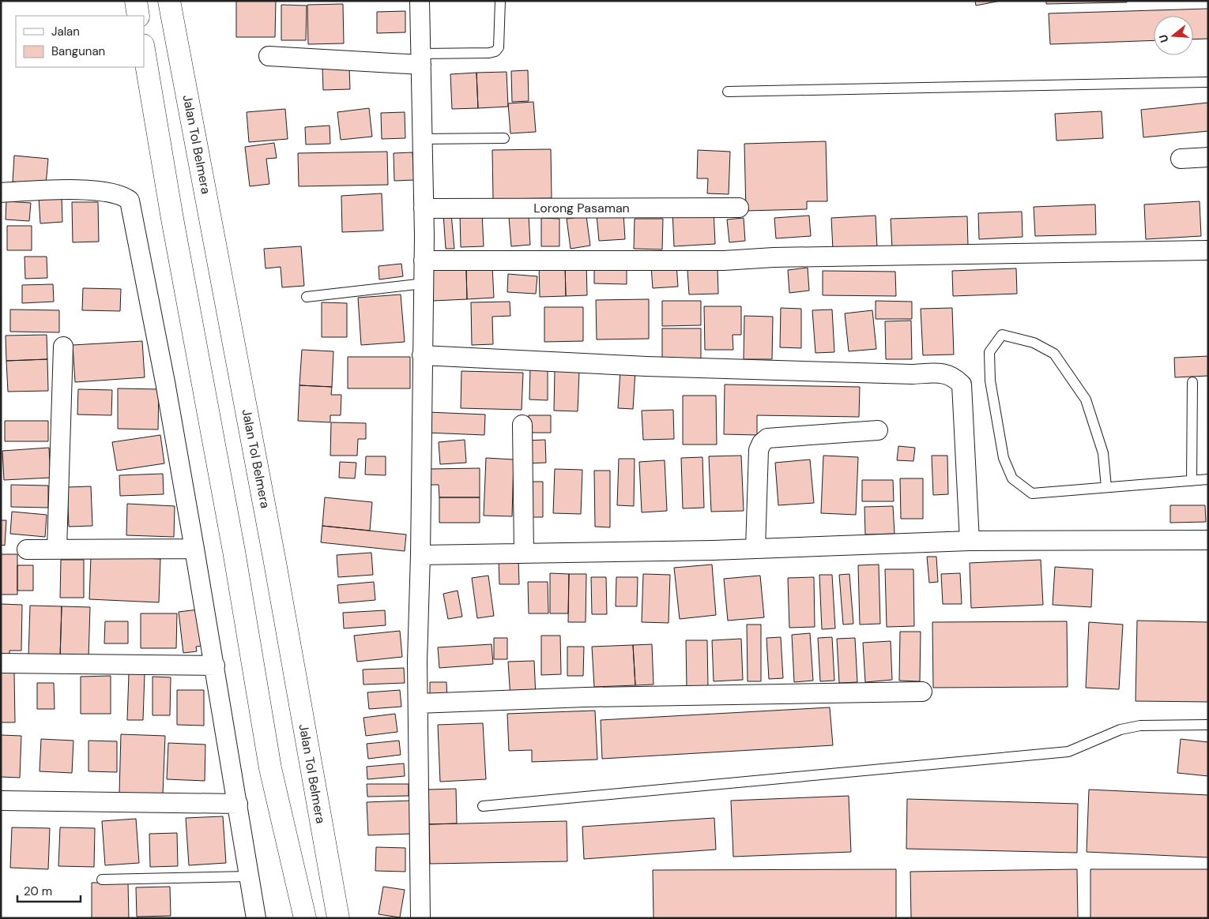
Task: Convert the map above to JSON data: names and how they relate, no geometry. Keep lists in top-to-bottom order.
{
  "streets": {
    "highway": ["Jalan Tol Belmera"],
    "street": ["Lorong Pasaman"]
  },
  "legend": ["Jalan", "Bangunan"],
  "scale_bar": "20 m",
  "north": "left"
}
